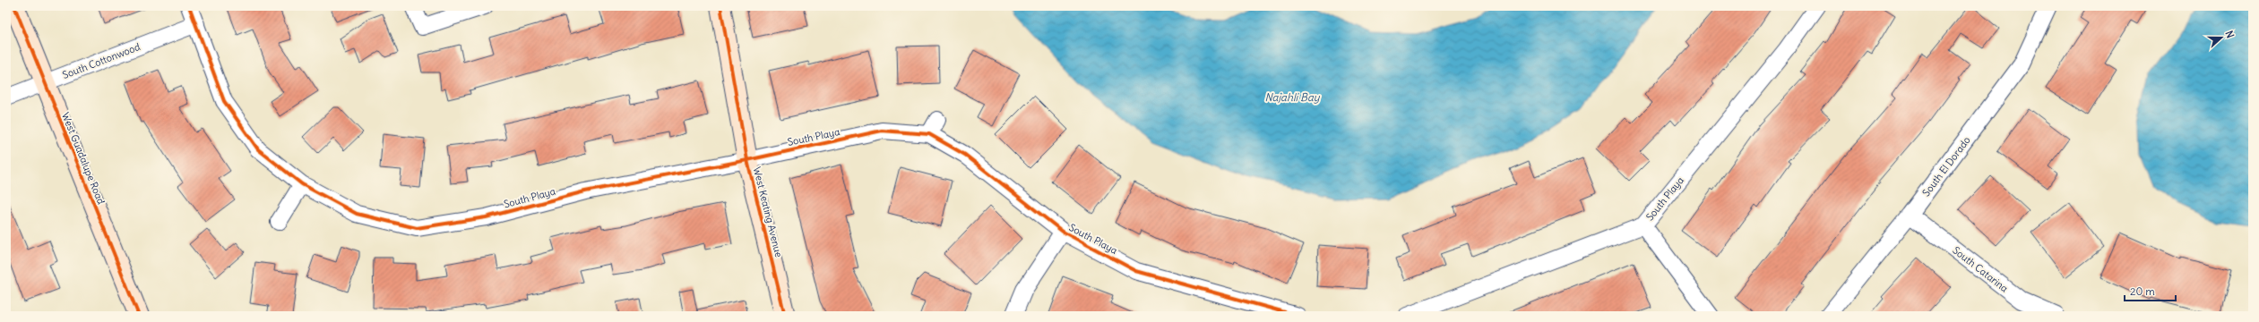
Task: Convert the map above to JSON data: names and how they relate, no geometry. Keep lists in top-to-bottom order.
{
  "streets": {
    "main road": ["West Guadalupe Road", "West Keating Avenue"],
    "street": [
      "South Cottonwood",
      "South Playa",
      "South El Dorado",
      "South Catarina"
    ]
  },
  "crossings": [
    ["South Cottonwood", "South Playa"],
    ["South Cottonwood", "West Guadalupe Road"],
    ["South Playa", "West Keating Avenue"],
    ["South El Dorado", "South Catarina"]
  ],
  "water": ["Najahli Bay"],
  "scale_bar": "20 m",
  "north": "right"
}
